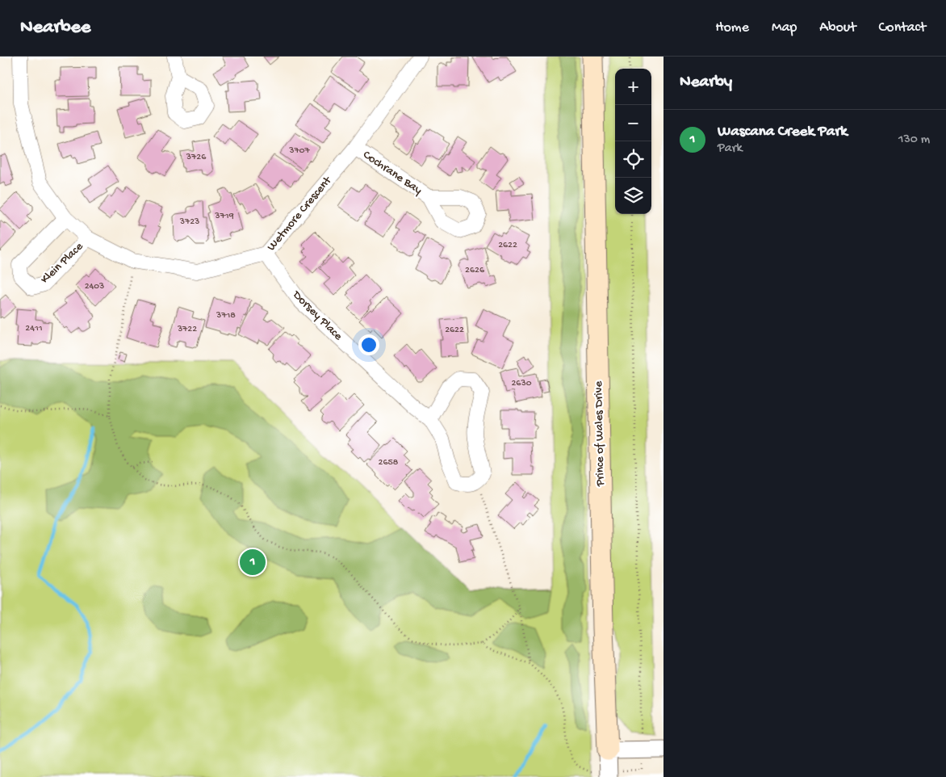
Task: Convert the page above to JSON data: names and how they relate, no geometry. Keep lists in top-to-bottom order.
{
  "streets": {
    "main road": ["Prince of Wales Drive"],
    "street": [
      "Cochrane Bay",
      "Wetmore Crescent",
      "Klein Place",
      "Dorsey Place"
    ]
  },
  "crossings": [
    ["Cochrane Bay", "Wetmore Crescent"],
    ["Wetmore Crescent", "Klein Place"],
    ["Wetmore Crescent", "Dorsey Place"]
  ],
  "house_numbers": [
    "3707",
    "3726",
    "3719",
    "3723",
    "2622",
    "2626",
    "2403",
    "3718",
    "2411",
    "3722",
    "2622",
    "2630",
    "2658"
  ],
  "page": {
    "header": "Nearbee",
    "nav": [
      "Home",
      "Map",
      "About",
      "Contact"
    ],
    "heading": "Nearby",
    "map_buttons": ["+", "−"],
    "list": [
      {
        "mark": "1",
        "name": "Wascana Creek Park",
        "note": "Park",
        "value": "130 m"
      }
    ],
    "pins": "1"
  }
}
